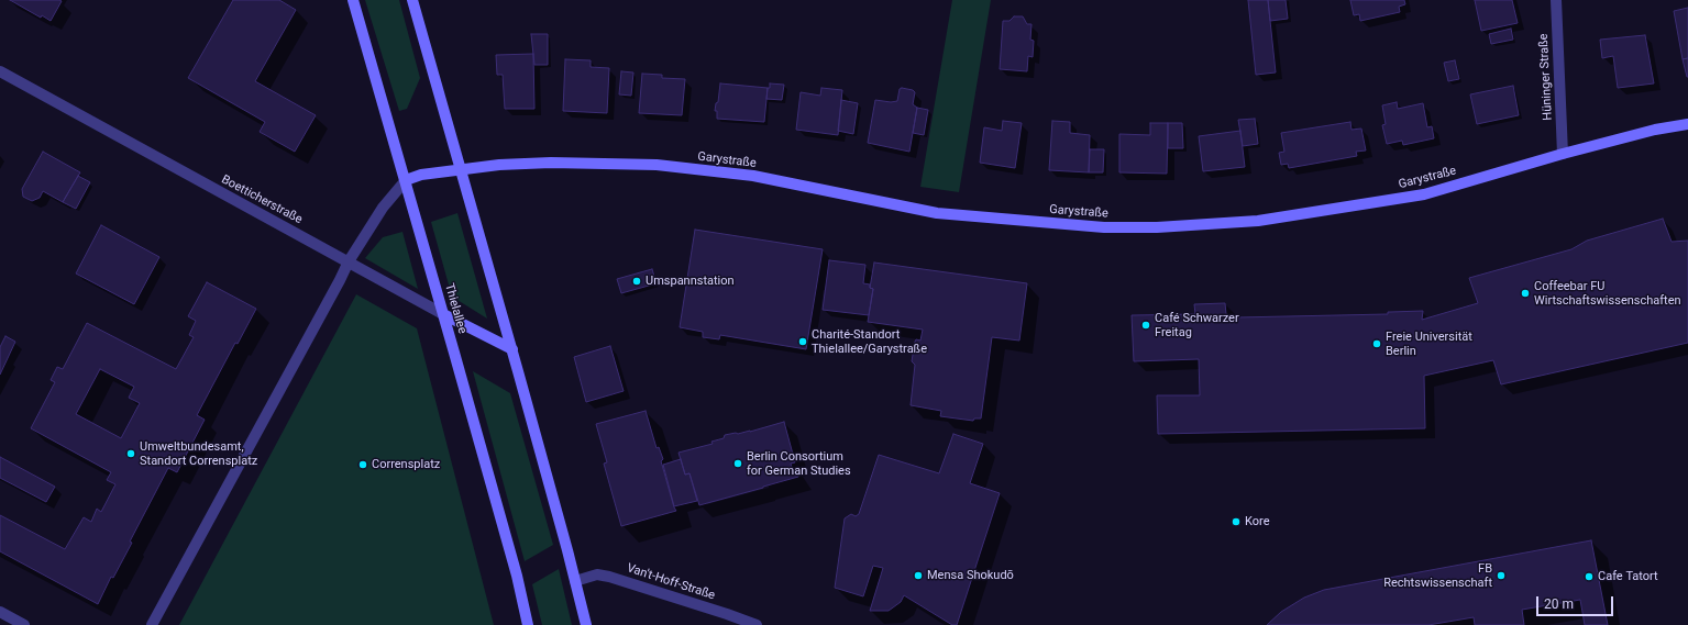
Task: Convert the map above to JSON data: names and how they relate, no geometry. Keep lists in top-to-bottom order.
{
  "streets": {
    "main road": ["Garystraße", "Boetticherstraße", "Thielallee"],
    "street": ["Hüninger Straße", "Van't-Hoff-Straße"]
  },
  "crossings": [
    ["Hüninger Straße", "Garystraße"],
    ["Garystraße", "Thielallee"],
    ["Boetticherstraße", "Thielallee"]
  ],
  "places": [
    "Umspannstation",
    "Coffeebar FU Wirtschaftswissenschaften",
    "Café Schwarzer Freitag",
    "Charité-Standort Thielallee/Garystraße",
    "Freie Universität Berlin",
    "Umweltbundesamt, Standort Corrensplatz",
    "Berlin Consortium for German Studies",
    "Corrensplatz",
    "Kore",
    "Mensa Shokudō",
    "FB Rechtswissenschaft",
    "Cafe Tatort"
  ],
  "scale_bar": "20 m"
}
